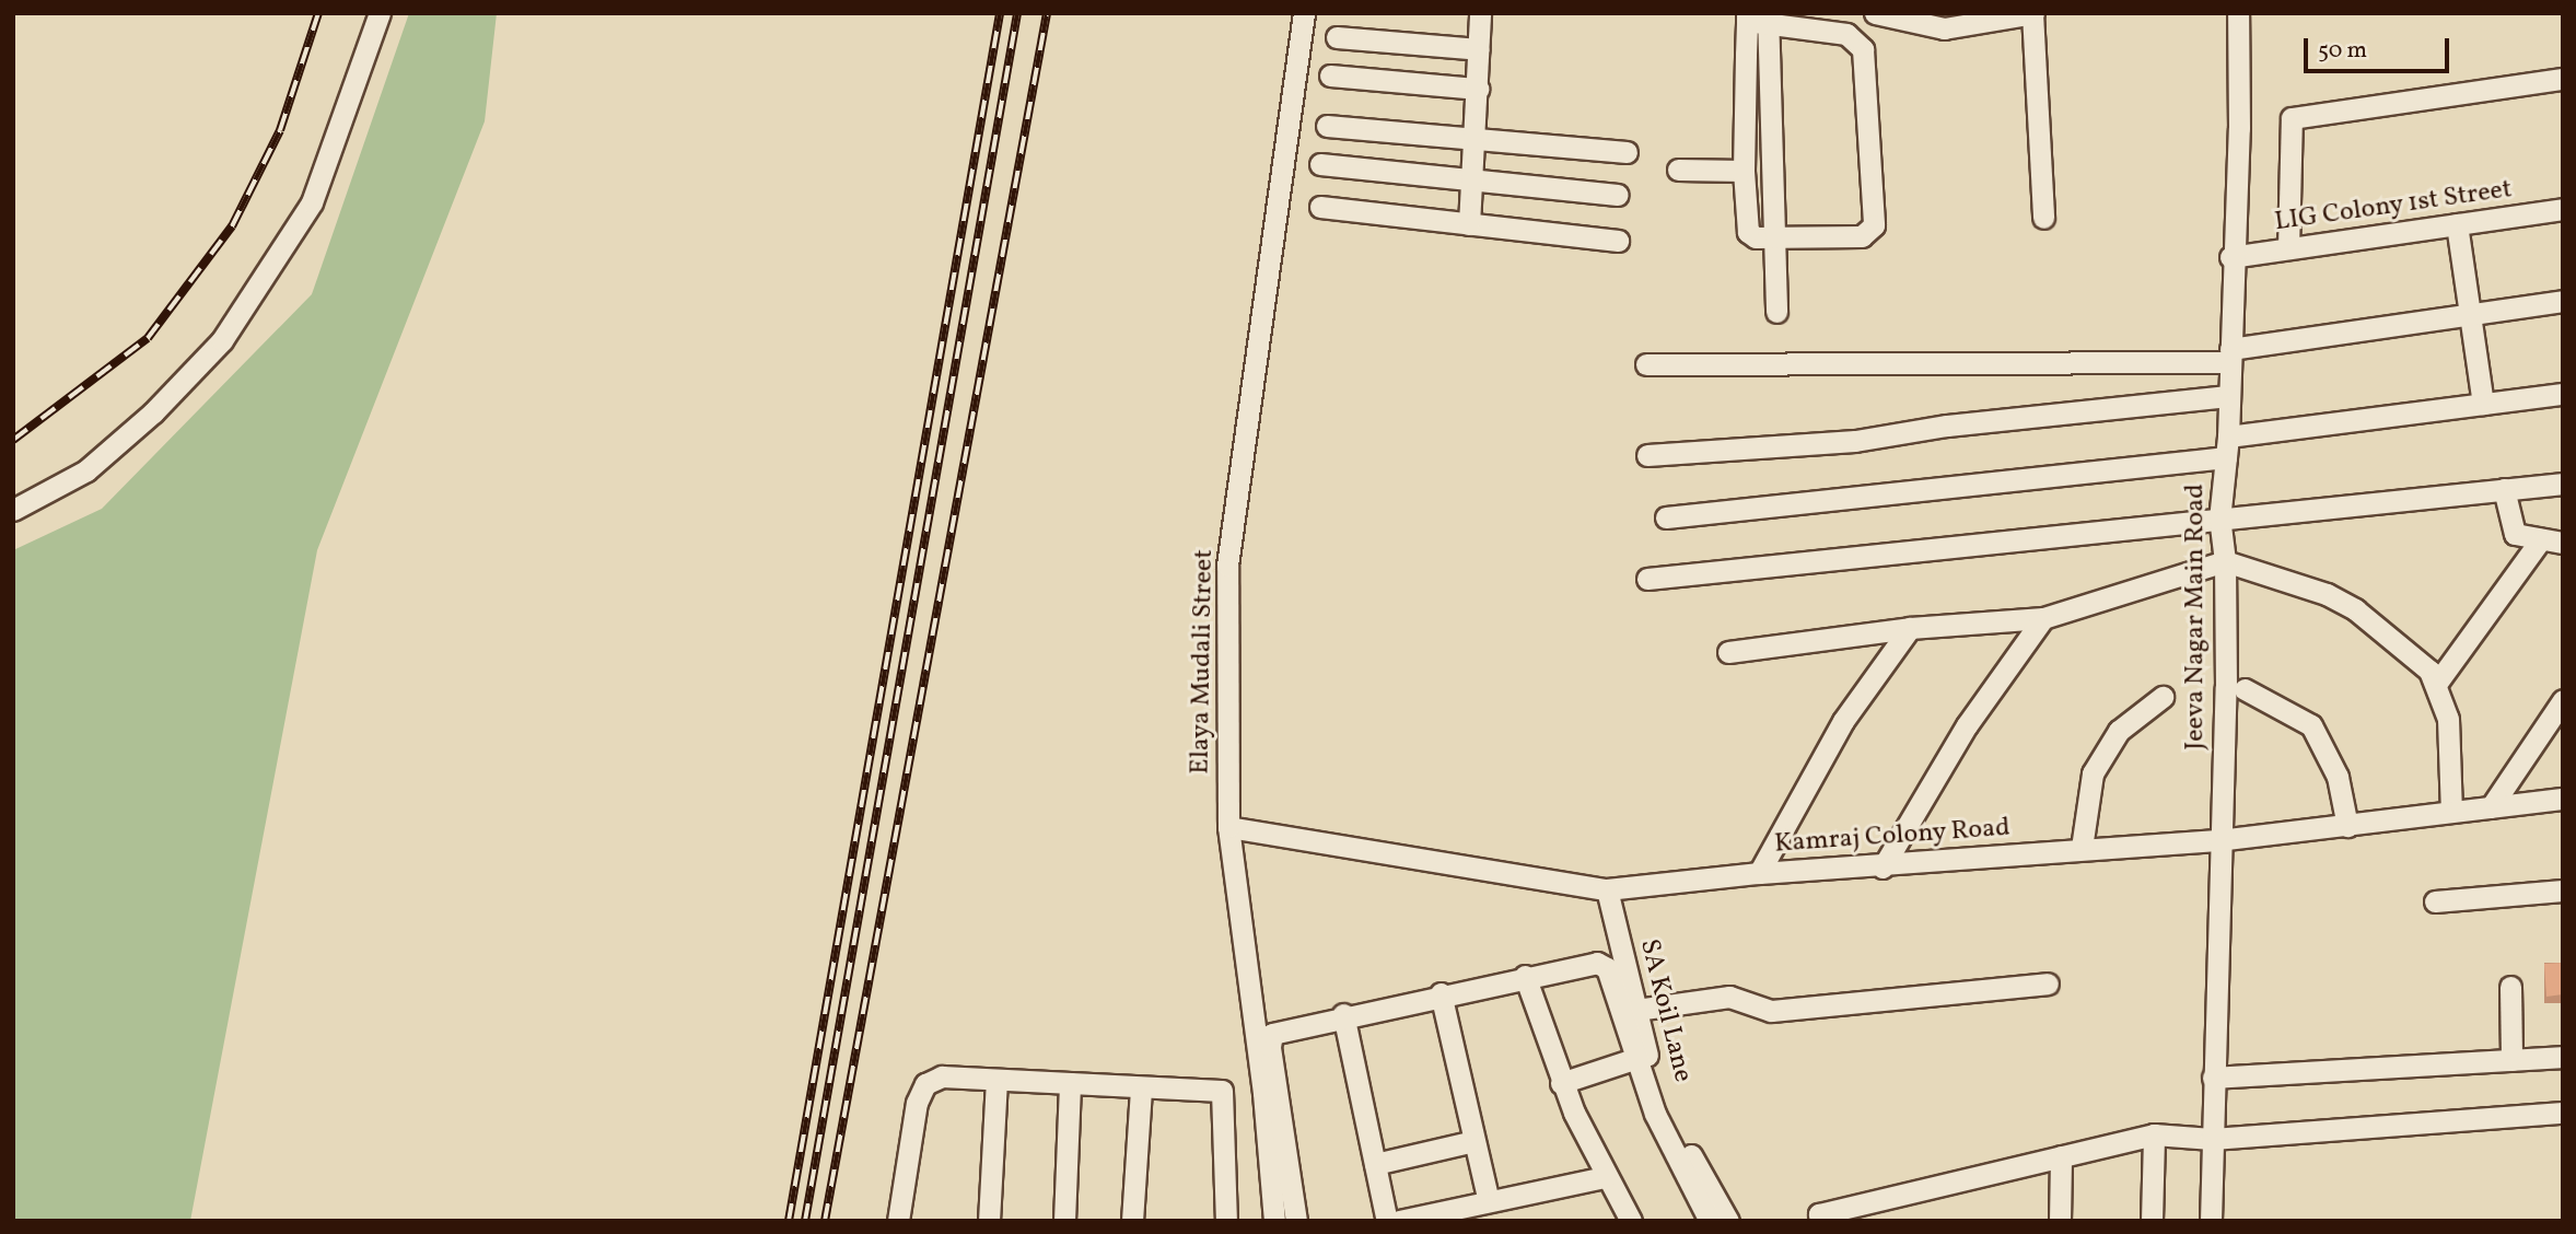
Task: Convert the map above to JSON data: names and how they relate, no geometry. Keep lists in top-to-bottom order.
{
  "streets": {
    "street": [
      "LIG Colony 1st Street",
      "Jeeva Nagar Main Road",
      "Elaya Mudali Street",
      "Kamraj Colony Road",
      "SA Koil Lane"
    ]
  },
  "crossings": [
    ["LIG Colony 1st Street", "Jeeva Nagar Main Road"],
    ["Jeeva Nagar Main Road", "Kamraj Colony Road"],
    ["Elaya Mudali Street", "Kamraj Colony Road"],
    ["Kamraj Colony Road", "SA Koil Lane"]
  ],
  "scale_bar": "50 m"
}
